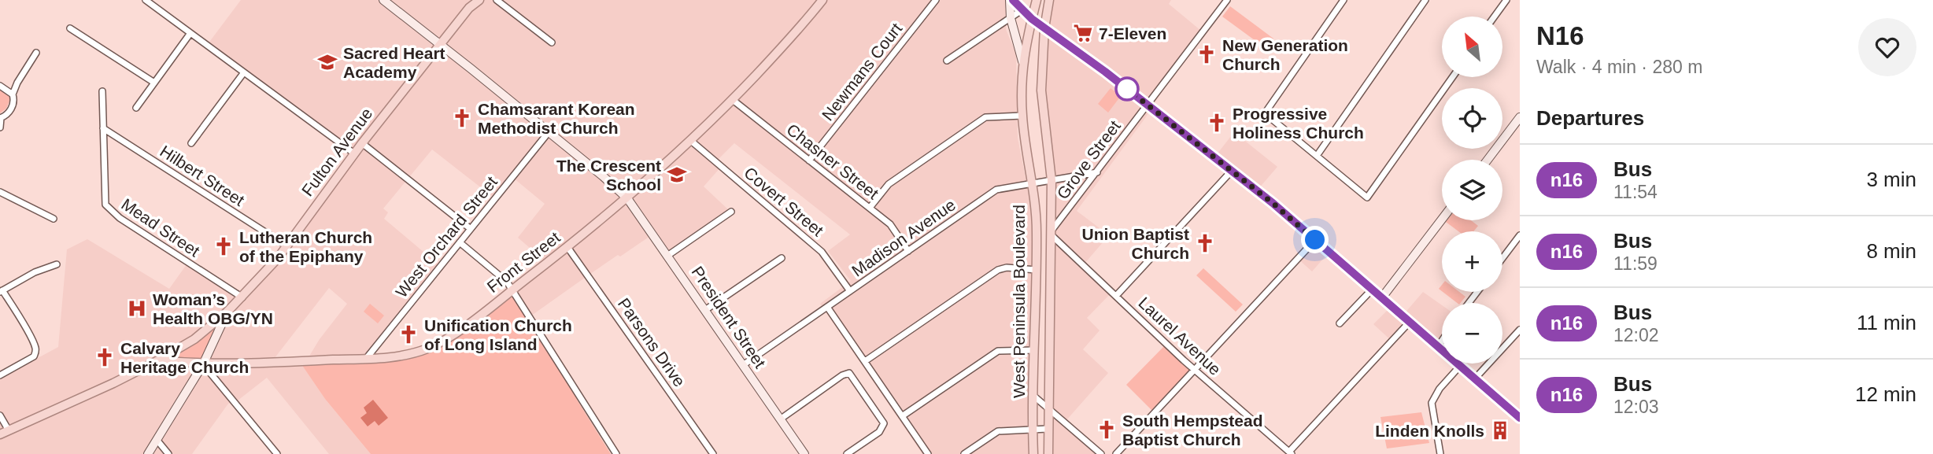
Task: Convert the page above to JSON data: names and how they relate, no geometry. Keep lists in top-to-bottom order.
{
  "streets": {
    "main road": [
      "Fulton Avenue",
      "Front Street",
      "West Peninsula Boulevard",
      "President Street"
    ],
    "street": [
      "Newmans Court",
      "Grove Street",
      "Chasner Street",
      "Hilbert Street",
      "Covert Street",
      "Mead Street",
      "West Orchard Street",
      "Madison Avenue",
      "Laurel Avenue",
      "Parsons Drive"
    ]
  },
  "crossings": [
    ["Newmans Court", "Chasner Street"],
    ["Fulton Avenue", "Hilbert Street"],
    ["Fulton Avenue", "Mead Street"],
    ["Fulton Avenue", "Front Street"],
    ["Fulton Avenue", "President Street"],
    ["Grove Street", "Madison Avenue"],
    ["Grove Street", "West Peninsula Boulevard"],
    ["Grove Street", "Laurel Avenue"],
    ["Chasner Street", "Madison Avenue"],
    ["Chasner Street", "Front Street"],
    ["Hilbert Street", "Mead Street"],
    ["Covert Street", "Madison Avenue"],
    ["Covert Street", "Front Street"],
    ["West Orchard Street", "Front Street"],
    ["West Orchard Street", "President Street"],
    ["Madison Avenue", "West Peninsula Boulevard"],
    ["Madison Avenue", "President Street"],
    ["Front Street", "President Street"],
    ["Front Street", "Parsons Drive"],
    ["West Peninsula Boulevard", "Laurel Avenue"]
  ],
  "places": {
    "supermarket": ["7-Eleven"],
    "church": [
      "New Generation Church",
      "Chamsarant Korean Methodist Church",
      "Progressive Holiness Church",
      "Union Baptist Church",
      "Lutheran Church of the Epiphany",
      "Unification Church of Long Island",
      "Calvary Heritage Church",
      "South Hempstead Baptist Church"
    ],
    "school or university": ["Sacred Heart Academy", "The Crescent School"],
    "hospital": ["Woman’s Health OBG/YN"],
    "building": ["Linden Knolls"]
  },
  "lines": ["bus line n16"],
  "north": "top left",
  "page": {
    "heading": [
      ["N16", "Walk · 4 min · 280 m"],
      "Departures"
    ],
    "map_buttons": ["+", "−"],
    "list": [
      {
        "mark": "n16",
        "name": "Bus",
        "note": "11:54",
        "value": "3 min"
      },
      {
        "mark": "n16",
        "name": "Bus",
        "note": "11:59",
        "value": "8 min"
      },
      {
        "mark": "n16",
        "name": "Bus",
        "note": "12:02",
        "value": "11 min"
      },
      {
        "mark": "n16",
        "name": "Bus",
        "note": "12:03",
        "value": "12 min"
      }
    ]
  }
}
